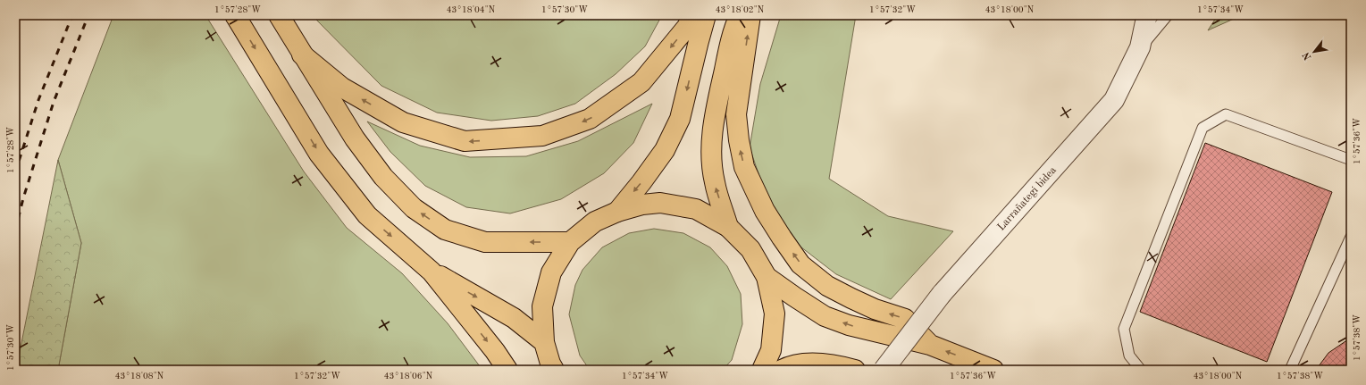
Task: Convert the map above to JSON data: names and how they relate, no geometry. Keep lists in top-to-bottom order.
{
  "streets": {
    "street": ["Larrañategi bidea"]
  },
  "north": "bottom left",
  "coordinates": [
    "1°57'28\"W",
    "43°18'04\"N",
    "1°57'30\"W",
    "43°18'02\"N",
    "1°57'32\"W",
    "43°18'00\"N",
    "1°57'34\"W",
    "1°57'36\"W",
    "1°57'38\"W",
    "43°18'08\"N",
    "43°18'06\"N"
  ]
}
